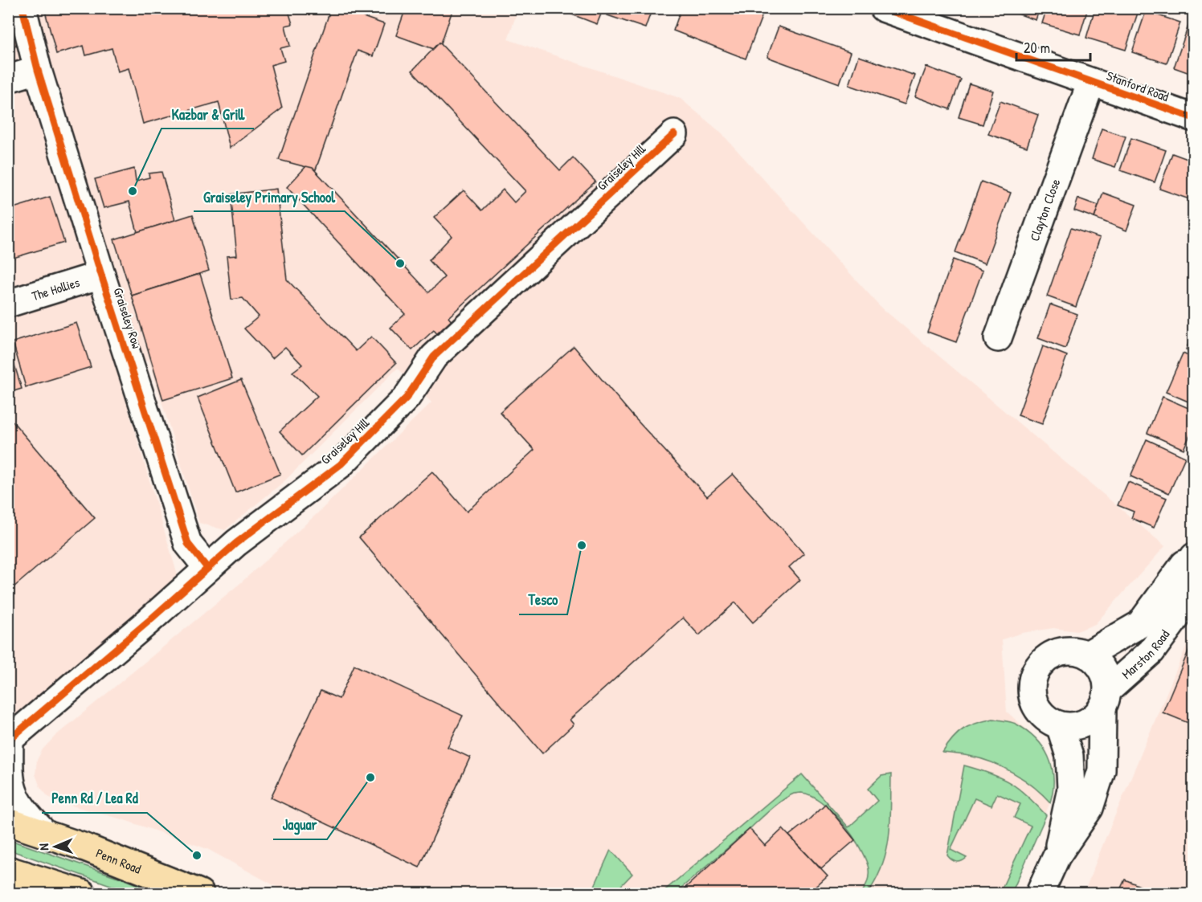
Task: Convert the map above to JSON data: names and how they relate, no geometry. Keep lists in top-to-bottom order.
{
  "streets": {
    "highway": ["Penn Road"],
    "street": [
      "Stanford Road",
      "Graiseley Hill",
      "Clayton Close",
      "The Hollies",
      "Graiseley Row",
      "Marston Road"
    ]
  },
  "crossings": [
    ["Stanford Road", "Clayton Close"],
    ["Graiseley Hill", "Graiseley Row"],
    ["Graiseley Hill", "Penn Road"],
    ["The Hollies", "Graiseley Row"]
  ],
  "places": [
    "Kazbar & Grill",
    "Graiseley Primary School",
    "Tesco",
    "Jaguar",
    "Penn Rd / Lea Rd"
  ],
  "scale_bar": "20 m",
  "north": "left"
}
